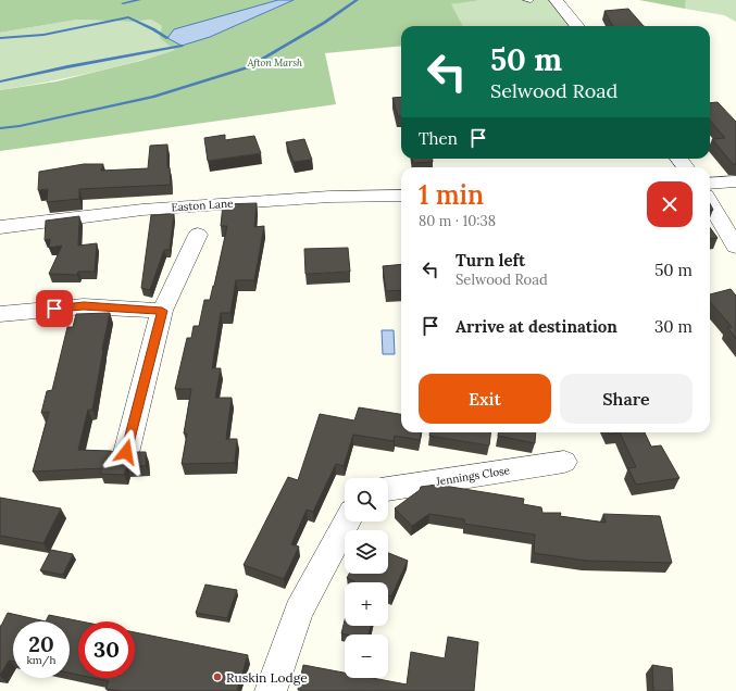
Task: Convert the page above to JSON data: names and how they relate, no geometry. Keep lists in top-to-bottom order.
{
  "streets": {
    "street": ["Easton Lane", "Jennings Close"]
  },
  "parks": ["Afton Marsh"],
  "places": ["Ruskin Lodge"],
  "page": {
    "turn": ["50 m", "Selwood Road"],
    "then": "Then",
    "heading": ["1 min", "80 m · 10:38"],
    "list": [
      {
        "name": "Turn left",
        "note": "Selwood Road",
        "value": "50 m"
      },
      {
        "name": "Arrive at destination",
        "value": "30 m"
      }
    ],
    "buttons": ["Exit", "Share"],
    "map_buttons": ["+", "−"],
    "speed": "20 km/h",
    "limit": "30"
  }
}
